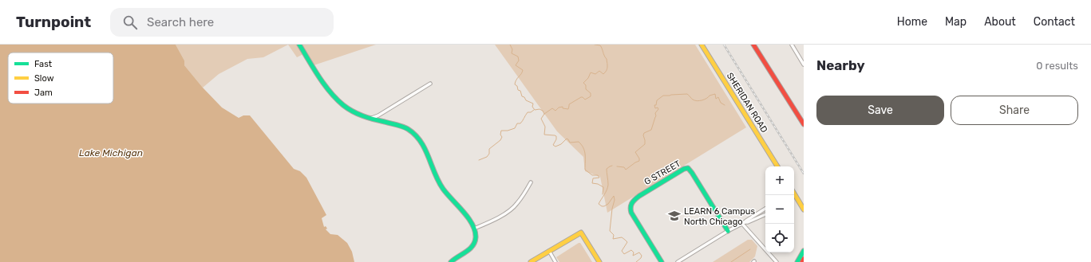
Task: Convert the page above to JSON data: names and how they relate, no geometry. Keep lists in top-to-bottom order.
{
  "streets": {
    "main road": ["SHERIDAN ROAD", "G STREET"]
  },
  "water": ["Lake Michigan"],
  "places": {
    "school or university": ["LEARN 6 Campus North Chicago"]
  },
  "legend": ["Fast", "Slow", "Jam"],
  "page": {
    "header": "Turnpoint",
    "search": "Search here",
    "nav": [
      "Home",
      "Map",
      "About",
      "Contact"
    ],
    "heading": ["Nearby", "0 results"],
    "buttons": ["Save", "Share"],
    "map_buttons": ["+", "−"]
  }
}
